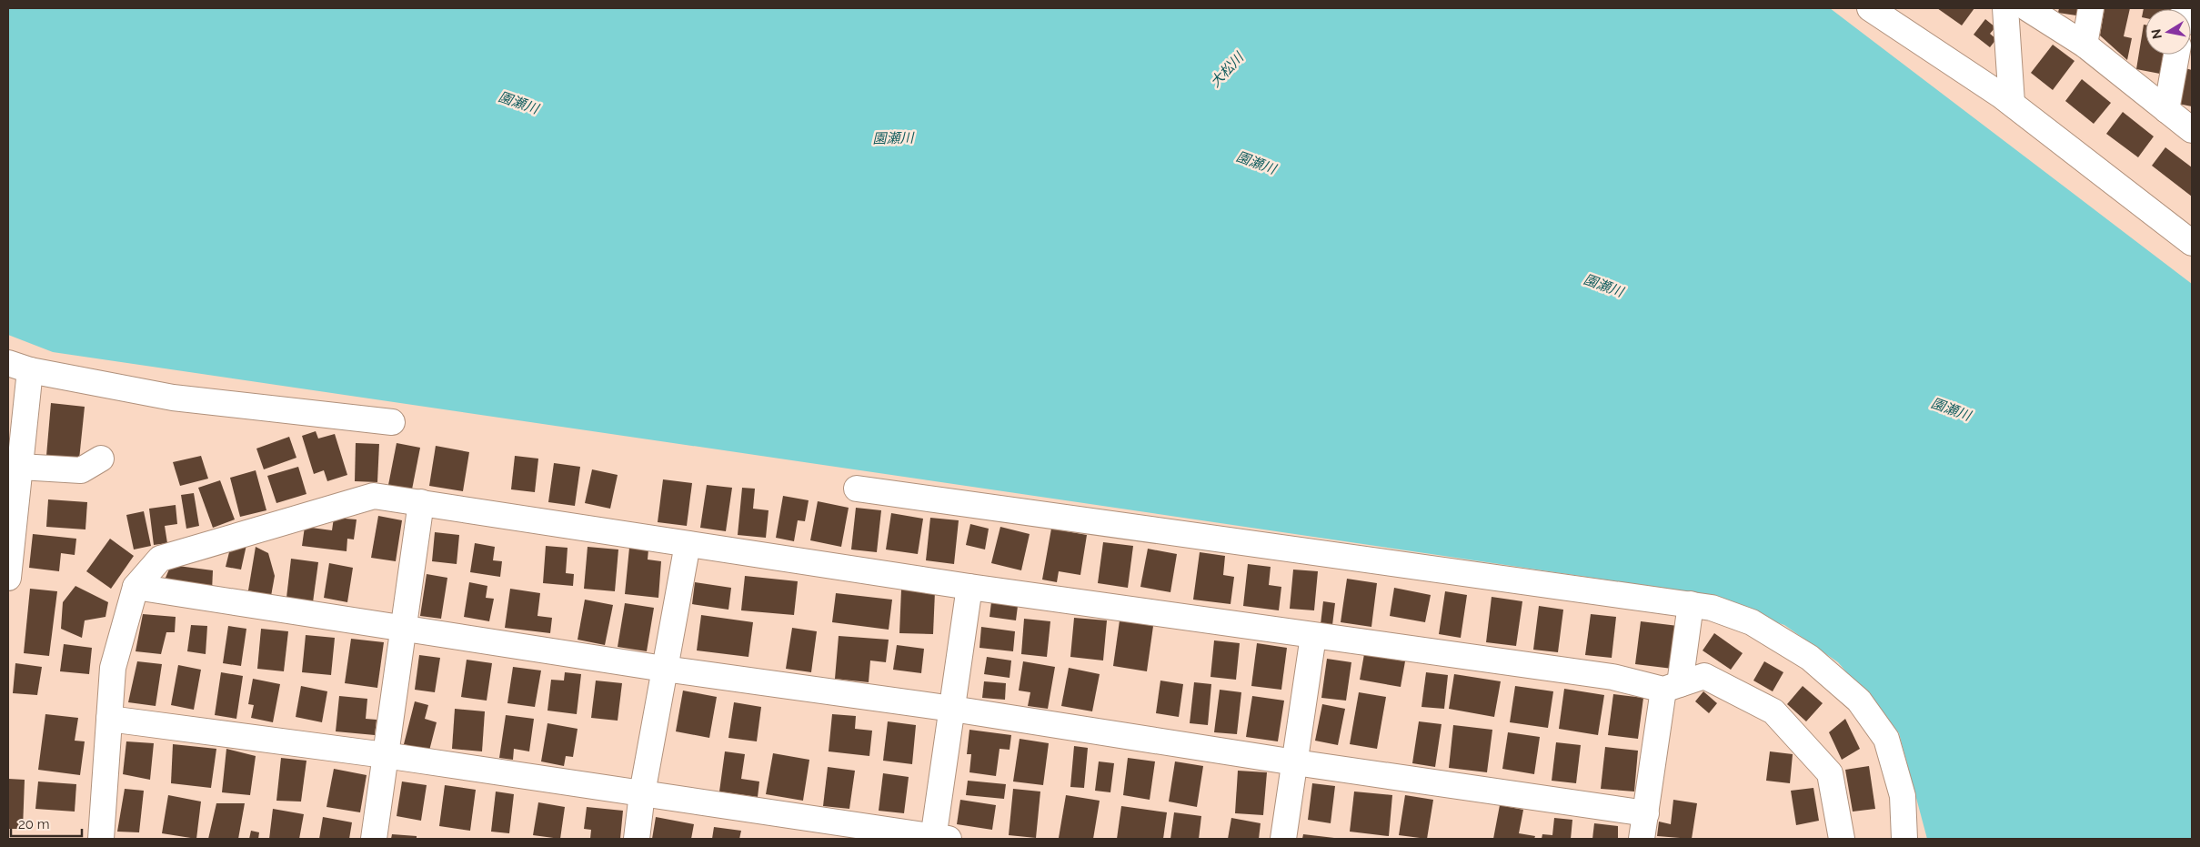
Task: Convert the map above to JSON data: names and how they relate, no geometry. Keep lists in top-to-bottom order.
{
  "water": ["大松川", "園瀬川"],
  "scale_bar": "20 m",
  "north": "left"
}
